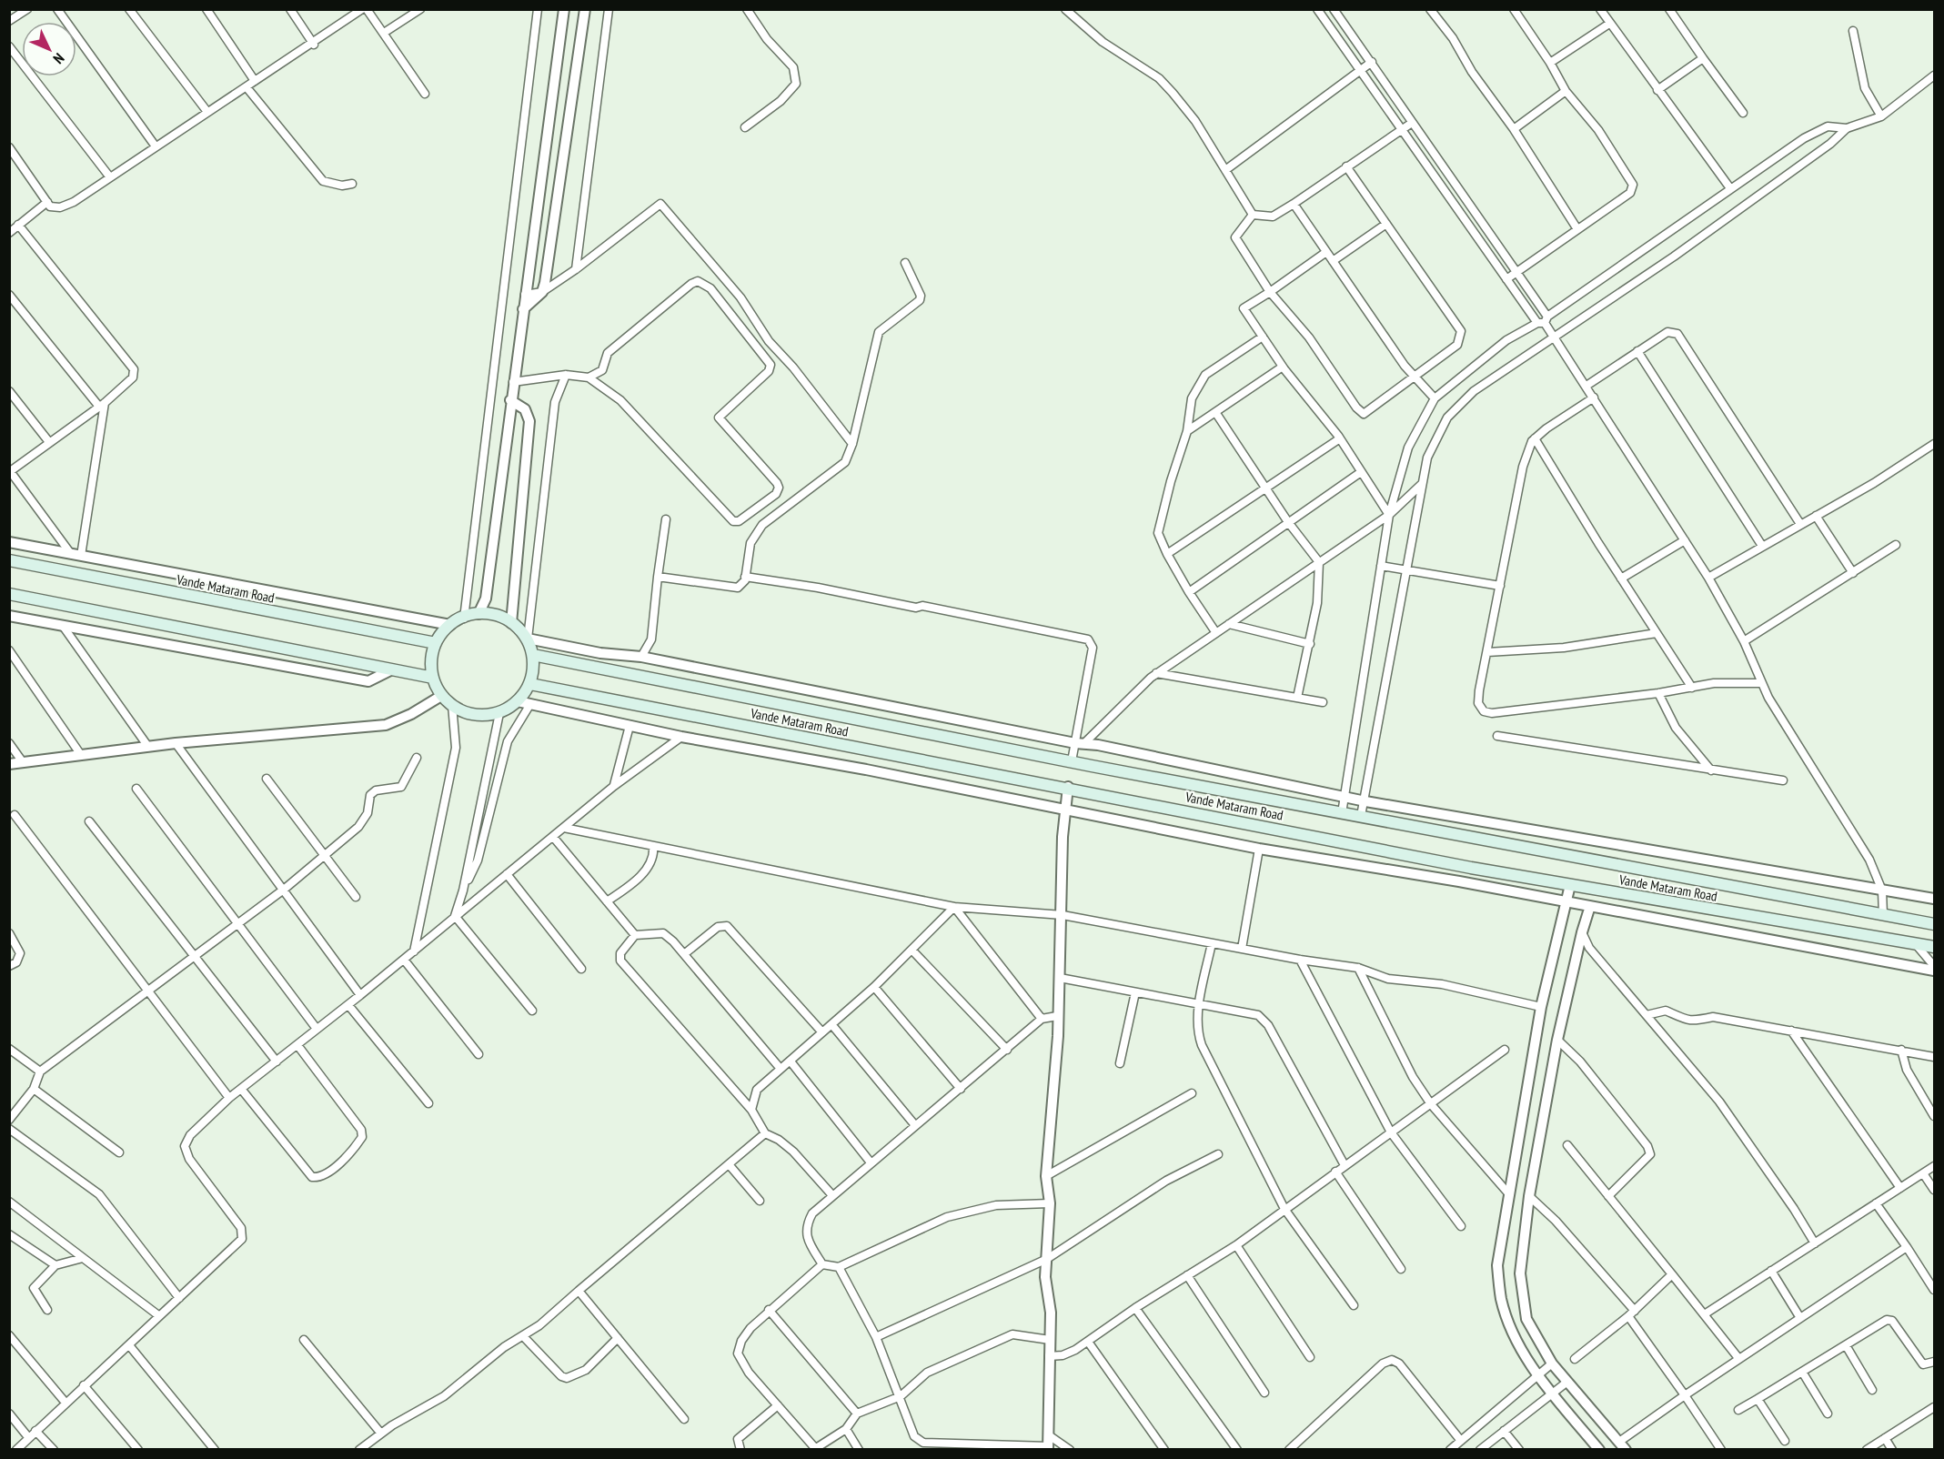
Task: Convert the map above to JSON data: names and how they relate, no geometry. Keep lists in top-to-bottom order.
{
  "streets": {
    "main road": ["Vande Mataram Road"]
  },
  "north": "bottom right"
}
